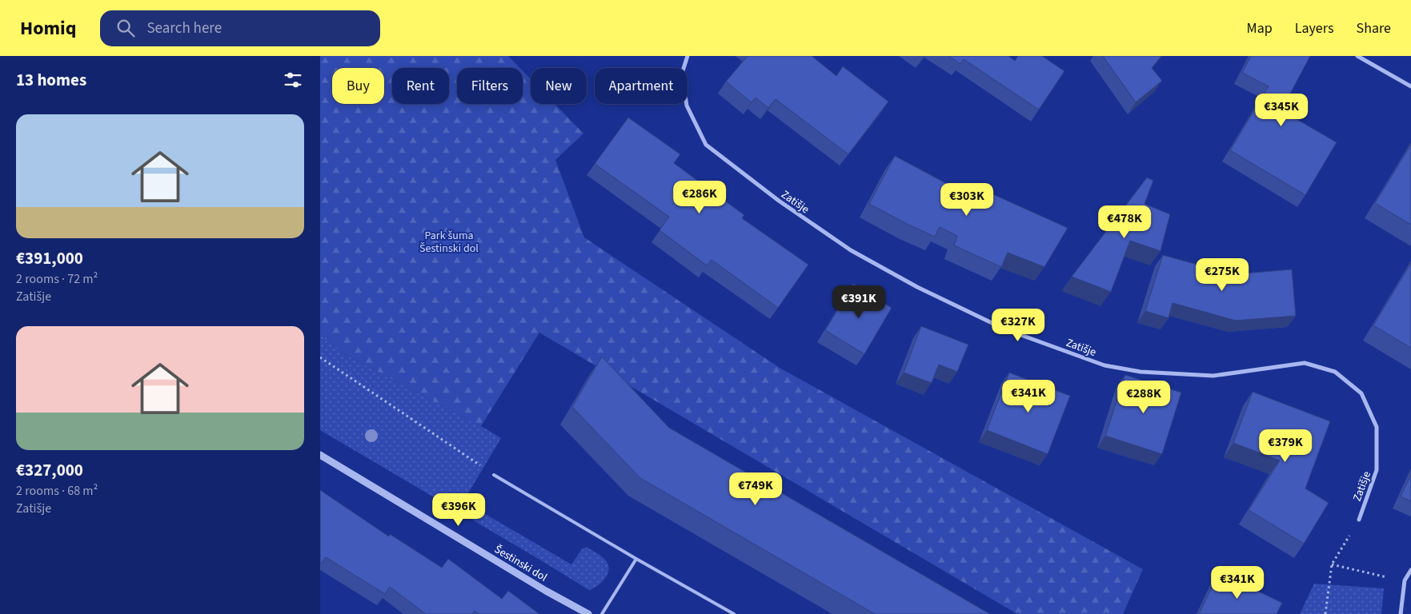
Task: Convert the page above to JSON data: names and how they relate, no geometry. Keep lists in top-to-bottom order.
{
  "streets": {
    "street": ["Zatišje", "Šestinski dol"]
  },
  "parks": ["Park šuma Šestinski dol"],
  "page": {
    "header": "Homiq",
    "search": "Search here",
    "nav": ["Map", "Layers", "Share"],
    "heading": "13 homes",
    "chip": [
      "Buy",
      "Rent",
      "Filters",
      "New",
      "Apartment"
    ],
    "price": [
      "€345K",
      "€286K",
      "€303K",
      "€478K",
      "€275K",
      "€391K",
      "€327K",
      "€341K",
      "€288K",
      "€379K",
      "€749K",
      "€396K",
      "€341K"
    ],
    "list": [
      {
        "name": "€391,000",
        "note": "2 rooms · 72 m² · Zatišje"
      },
      {
        "name": "€327,000",
        "note": "2 rooms · 68 m² · Zatišje"
      }
    ]
  }
}
